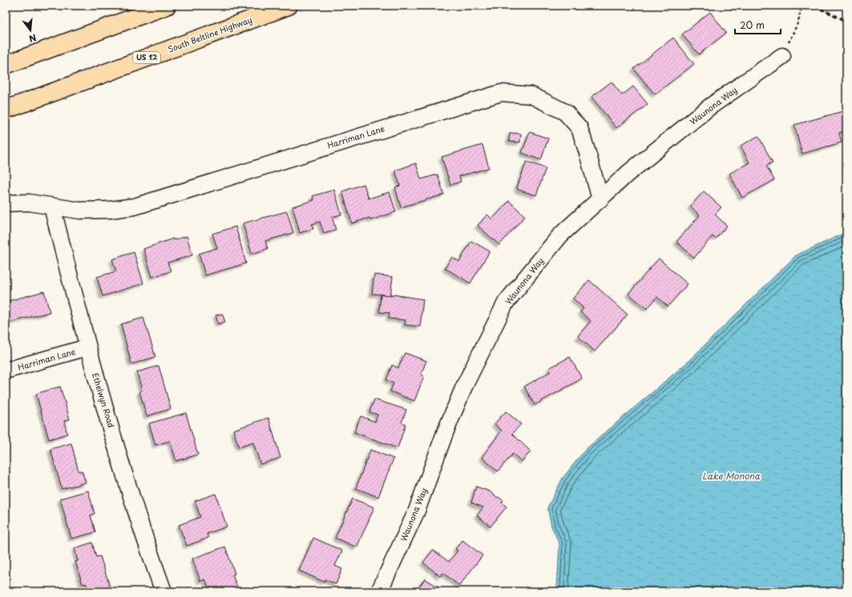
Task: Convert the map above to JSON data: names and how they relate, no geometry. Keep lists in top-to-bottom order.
{
  "streets": {
    "highway": ["South Beltline Highway", "US 12"],
    "street": ["Waunona Way", "Harriman Lane", "Ethelwyn Road"]
  },
  "crossings": [
    ["Waunona Way", "Harriman Lane"],
    ["Harriman Lane", "Ethelwyn Road"]
  ],
  "water": ["Lake Monona"],
  "scale_bar": "20 m",
  "north": "bottom"
}
